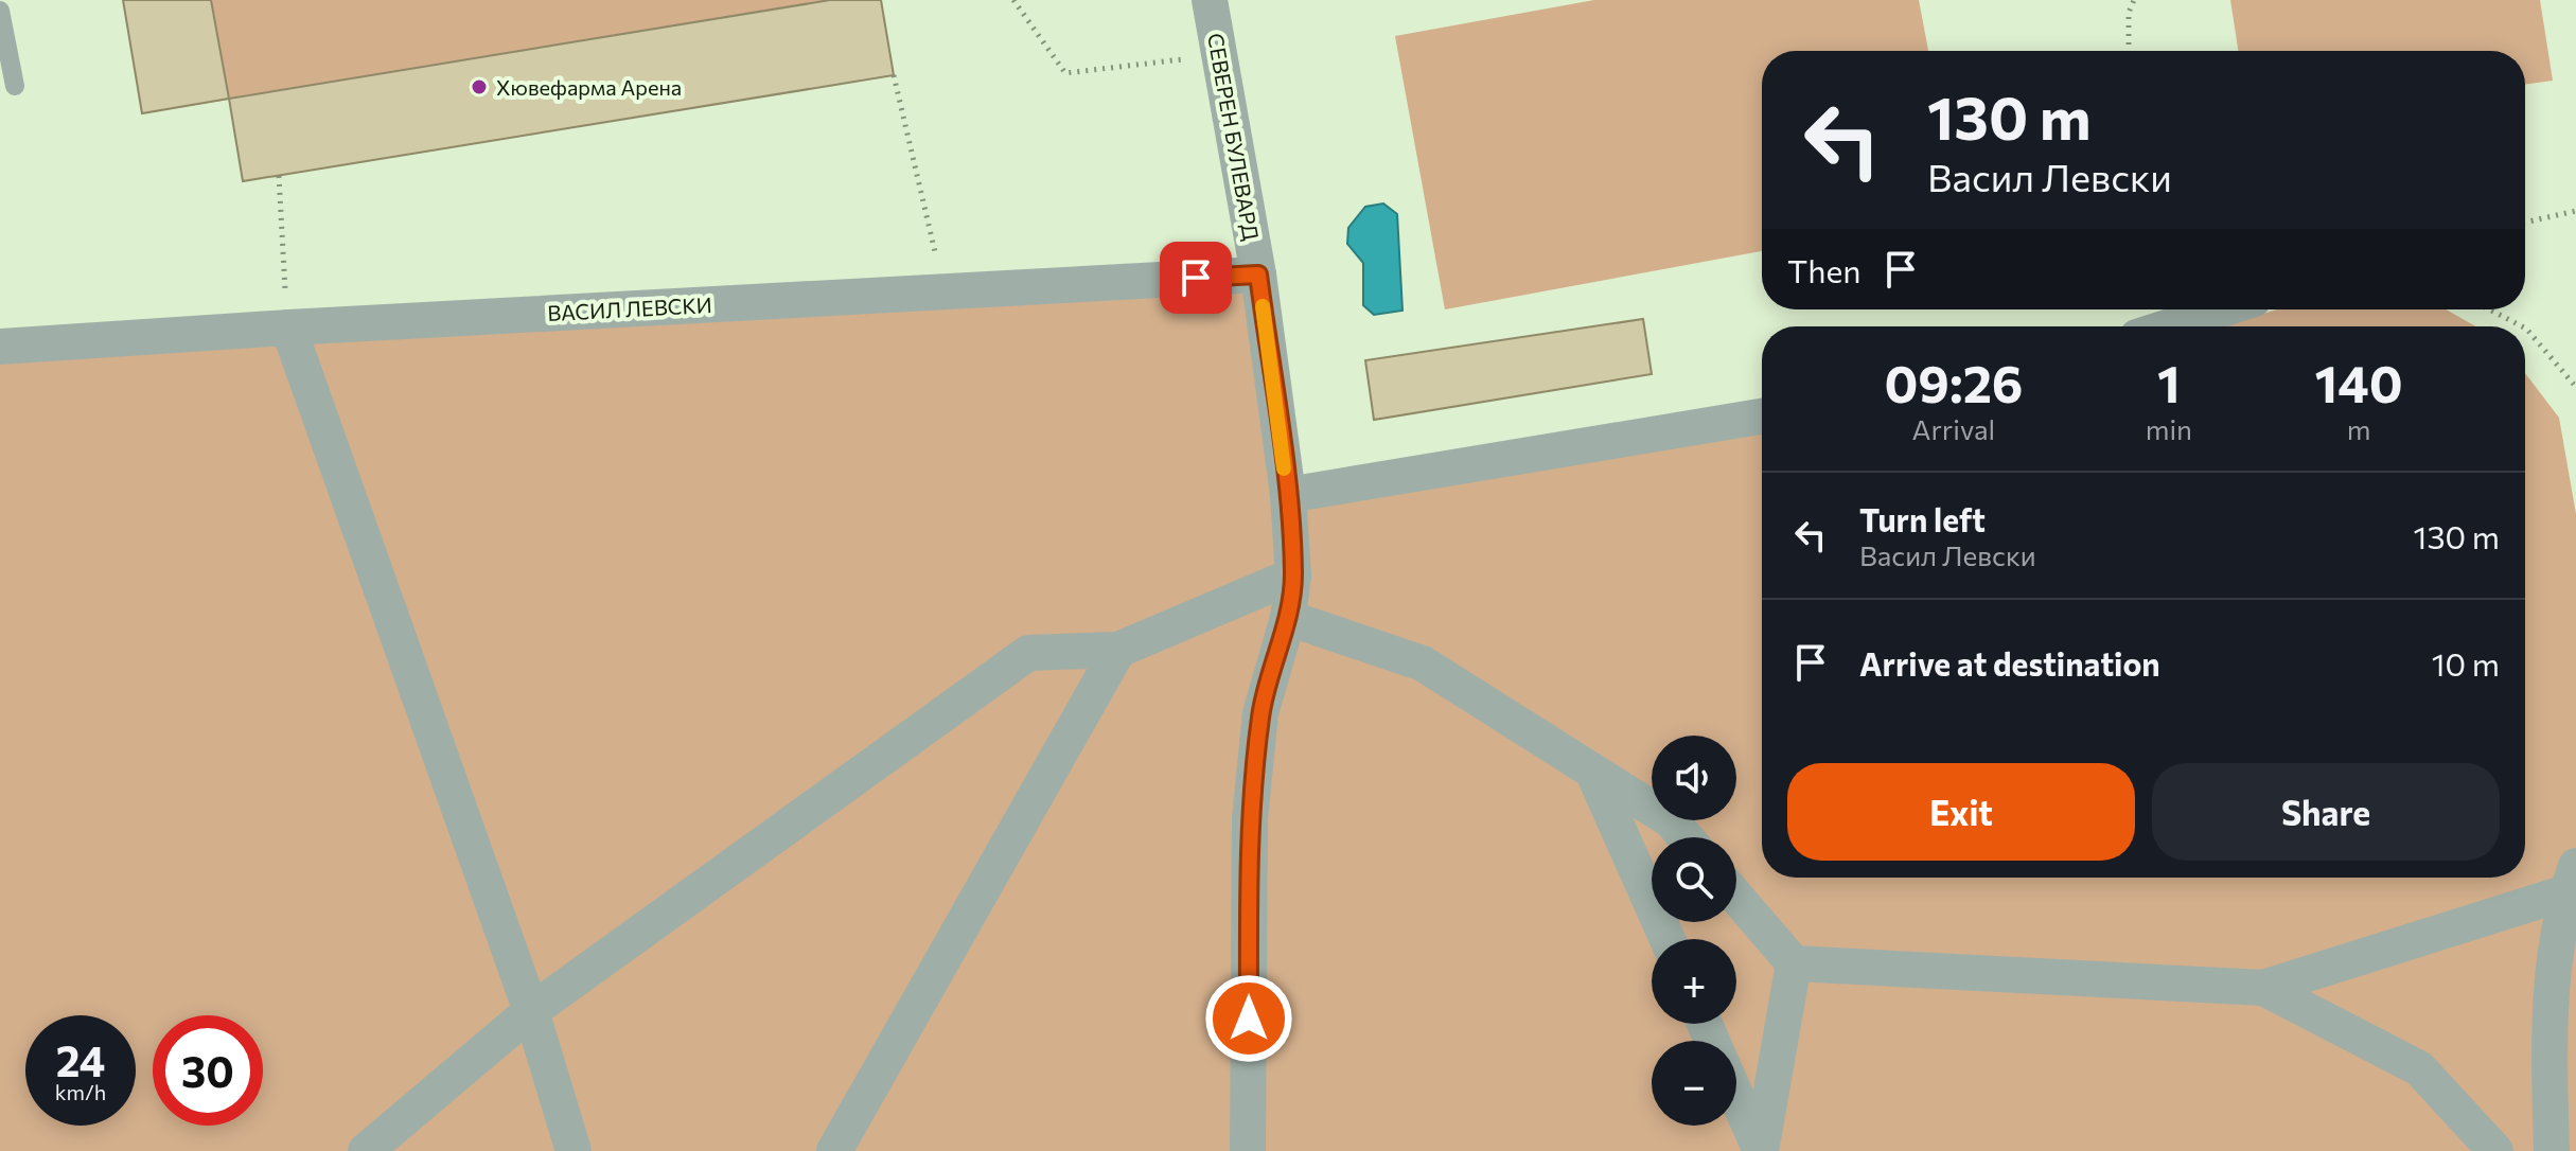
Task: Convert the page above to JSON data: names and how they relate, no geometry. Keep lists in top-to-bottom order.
{
  "streets": {
    "street": ["СЕВЕРЕН БУЛЕВАРД", "ВАСИЛ ЛЕВСКИ"]
  },
  "crossings": [
    ["СЕВЕРЕН БУЛЕВАРД", "ВАСИЛ ЛЕВСКИ"]
  ],
  "places": ["Хювефарма Арена"],
  "page": {
    "turn": ["130 m", "Васил Левски"],
    "then": "Then",
    "eta": [
      "09:26",
      "Arrival",
      "1",
      "min",
      "140",
      "m"
    ],
    "list": [
      {
        "name": "Turn left",
        "note": "Васил Левски",
        "value": "130 m"
      },
      {
        "name": "Arrive at destination",
        "value": "10 m"
      }
    ],
    "map_buttons": ["+", "−"],
    "buttons": ["Exit", "Share"],
    "speed": "24 km/h",
    "limit": "30"
  }
}
